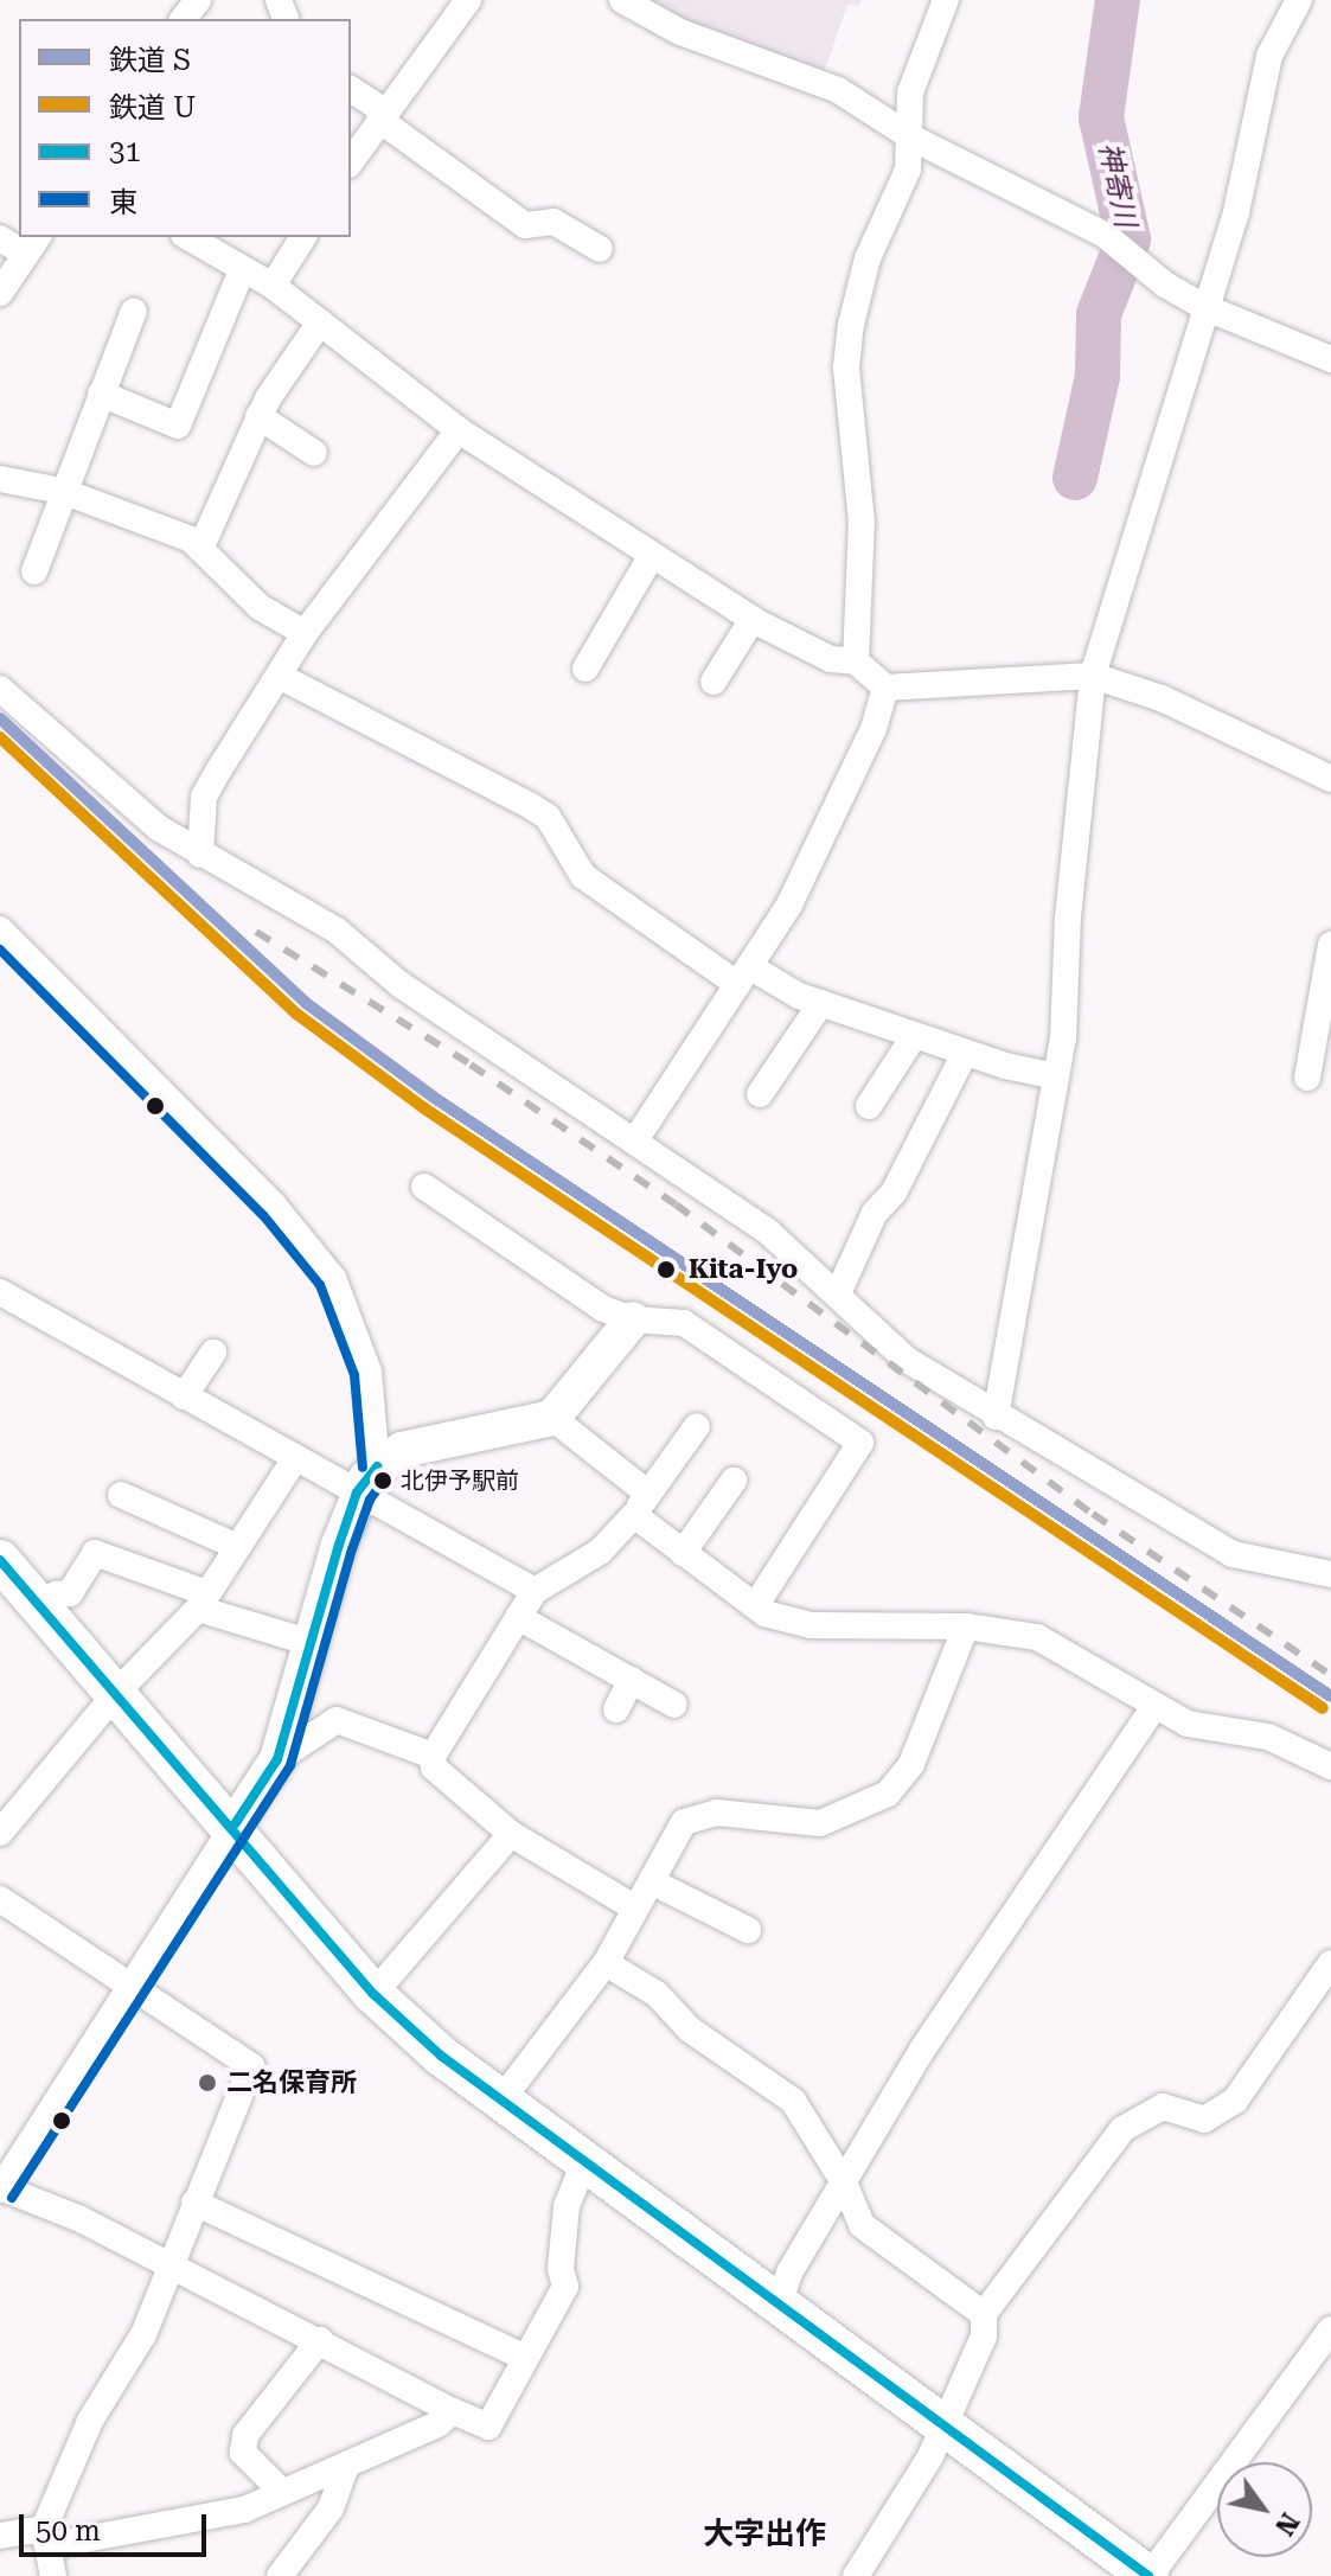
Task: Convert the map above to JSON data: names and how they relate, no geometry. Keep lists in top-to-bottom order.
{
  "districts": ["大字出作"],
  "water": ["神寄川"],
  "places": ["Kita-Iyo", "北伊予駅前", "二名保育所"],
  "lines": [
    "rail line S",
    "rail line U",
    "transit line 東",
    "transit line 31"
  ],
  "legend": [
    "鉄道 S",
    "鉄道 U",
    "31",
    "東"
  ],
  "scale_bar": "50 m",
  "north": "bottom right"
}
